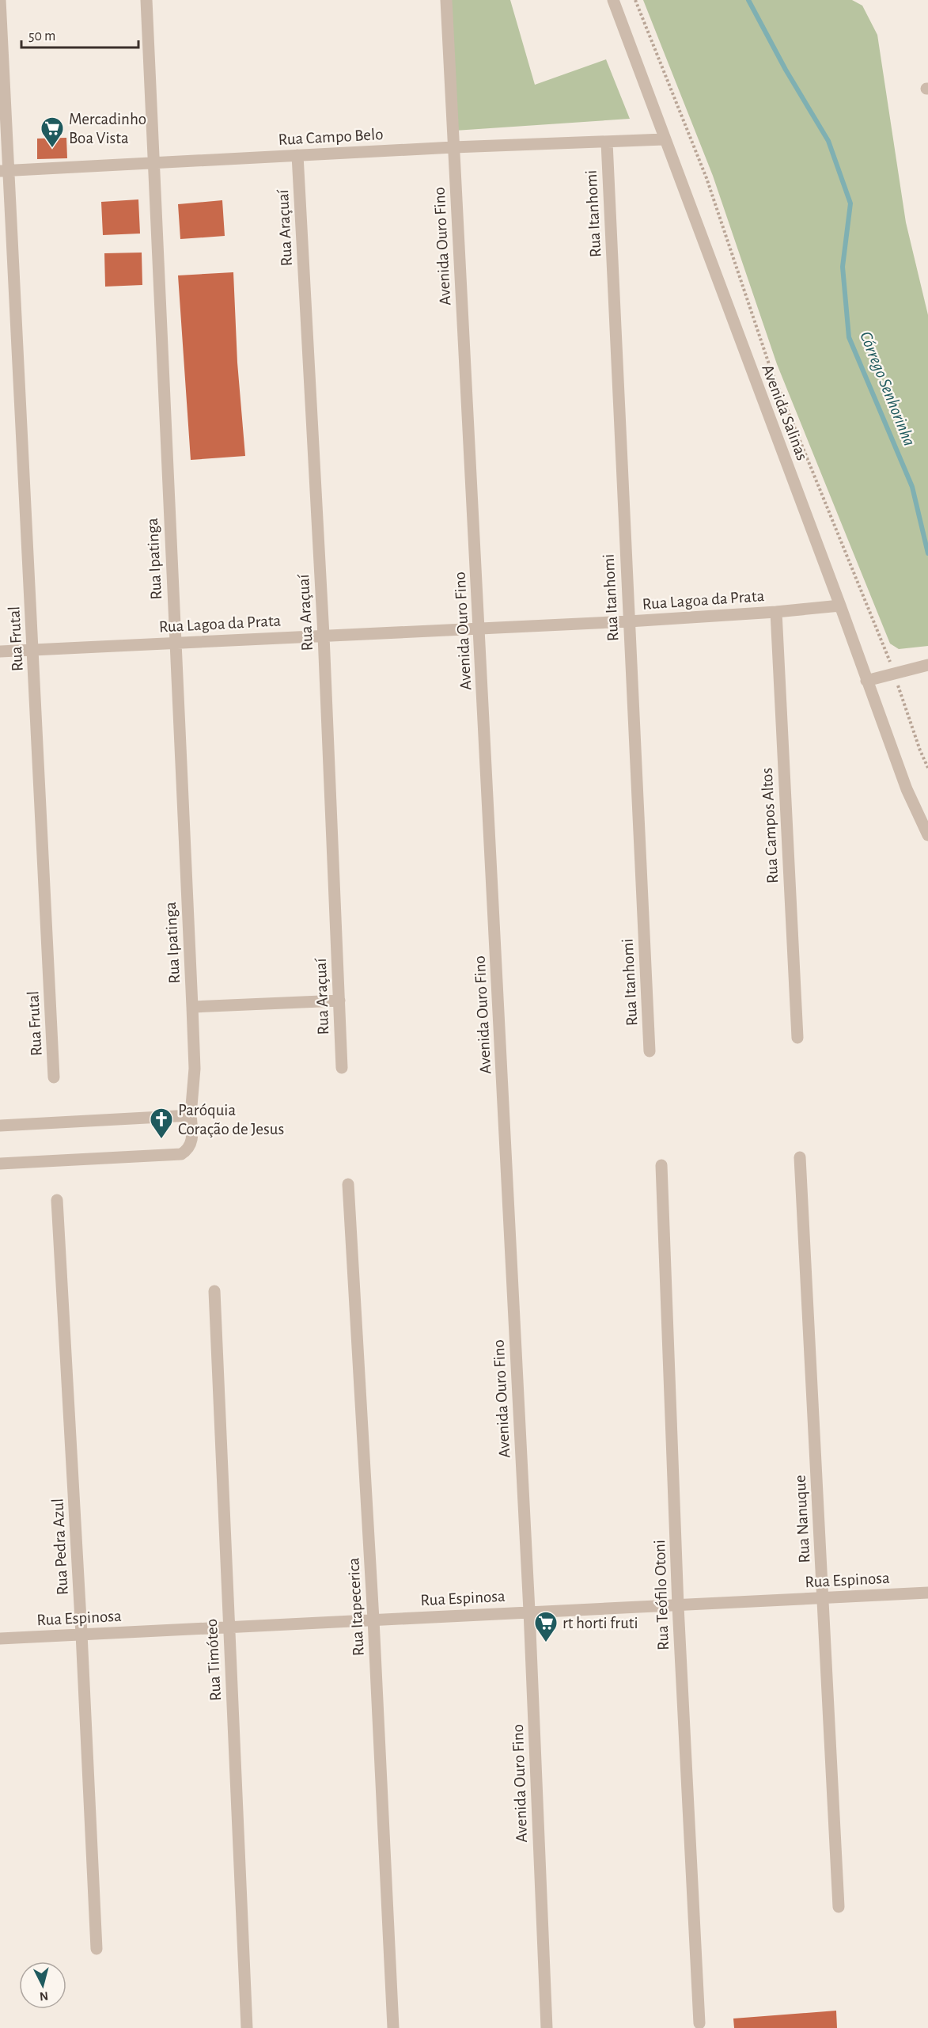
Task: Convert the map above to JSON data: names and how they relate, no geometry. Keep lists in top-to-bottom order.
{
  "streets": {
    "street": [
      "Rua Campo Belo",
      "Rua Itanhomi",
      "Rua Araçuaí",
      "Avenida Ouro Fino",
      "Avenida Salinas",
      "Rua Ipatinga",
      "Rua Lagoa da Prata",
      "Rua Frutal",
      "Rua Campos Altos",
      "Rua Nanuque",
      "Rua Pedra Azul",
      "Rua Espinosa",
      "Rua Teófilo Otoni",
      "Rua Itapecerica",
      "Rua Timóteo"
    ]
  },
  "crossings": [
    ["Rua Campo Belo", "Rua Itanhomi"],
    ["Rua Campo Belo", "Rua Araçuaí"],
    ["Rua Campo Belo", "Avenida Ouro Fino"],
    ["Rua Campo Belo", "Avenida Salinas"],
    ["Rua Campo Belo", "Rua Ipatinga"],
    ["Rua Campo Belo", "Rua Frutal"],
    ["Rua Itanhomi", "Rua Lagoa da Prata"],
    ["Rua Araçuaí", "Rua Lagoa da Prata"],
    ["Avenida Ouro Fino", "Rua Lagoa da Prata"],
    ["Avenida Ouro Fino", "Rua Espinosa"],
    ["Avenida Salinas", "Rua Lagoa da Prata"],
    ["Rua Ipatinga", "Rua Lagoa da Prata"],
    ["Rua Lagoa da Prata", "Rua Frutal"],
    ["Rua Lagoa da Prata", "Rua Campos Altos"],
    ["Rua Nanuque", "Rua Espinosa"],
    ["Rua Pedra Azul", "Rua Espinosa"],
    ["Rua Espinosa", "Rua Teófilo Otoni"],
    ["Rua Espinosa", "Rua Itapecerica"],
    ["Rua Espinosa", "Rua Timóteo"]
  ],
  "water": ["Córrego Senhorinha"],
  "places": {
    "supermarket": ["Mercadinho Boa Vista", "rt horti fruti"],
    "church": ["Paróquia Coração de Jesus"]
  },
  "scale_bar": "50 m",
  "north": "bottom"
}
